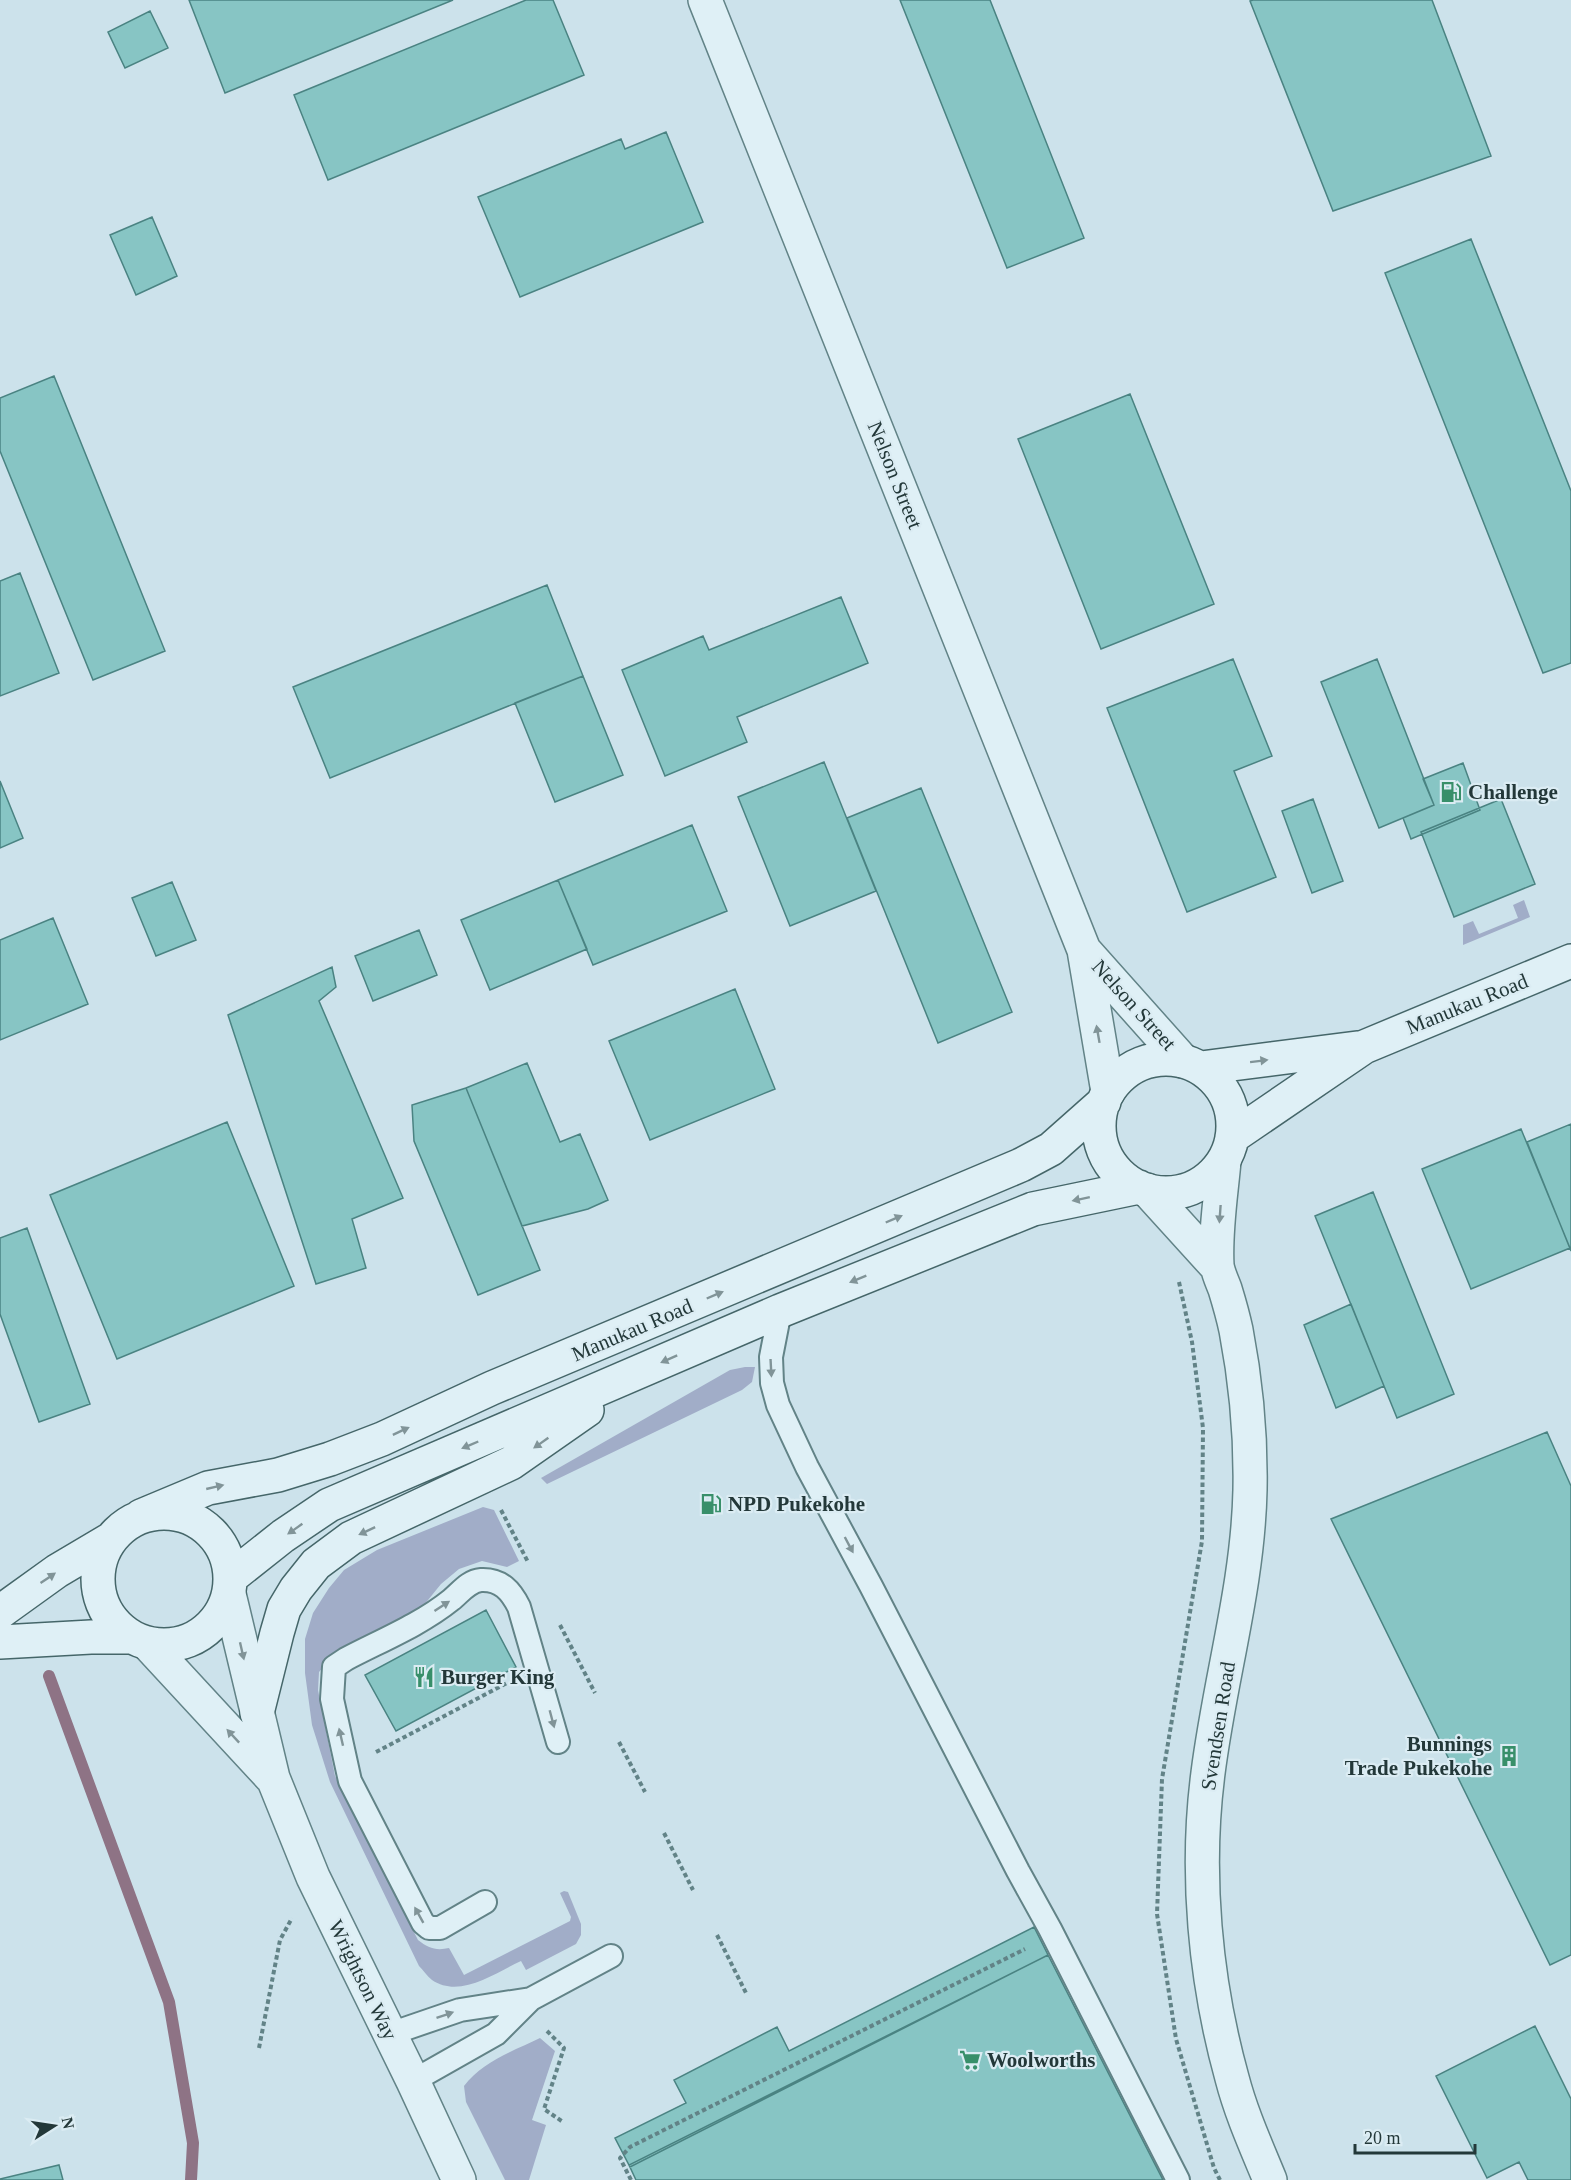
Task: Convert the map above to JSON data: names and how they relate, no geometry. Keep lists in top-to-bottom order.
{
  "streets": {
    "main road": [
      "Nelson Street",
      "Manukau Road",
      "Svendsen Road",
      "Wrightson Way"
    ]
  },
  "crossings": [
    ["Nelson Street", "Manukau Road"],
    ["Manukau Road", "Wrightson Way"]
  ],
  "places": {
    "fuel station": ["Challenge", "NPD Pukekohe"],
    "restaurant": ["Burger King"],
    "building": ["Bunnings Trade Pukekohe"],
    "supermarket": ["Woolworths"]
  },
  "scale_bar": "20 m",
  "north": "right"
}
